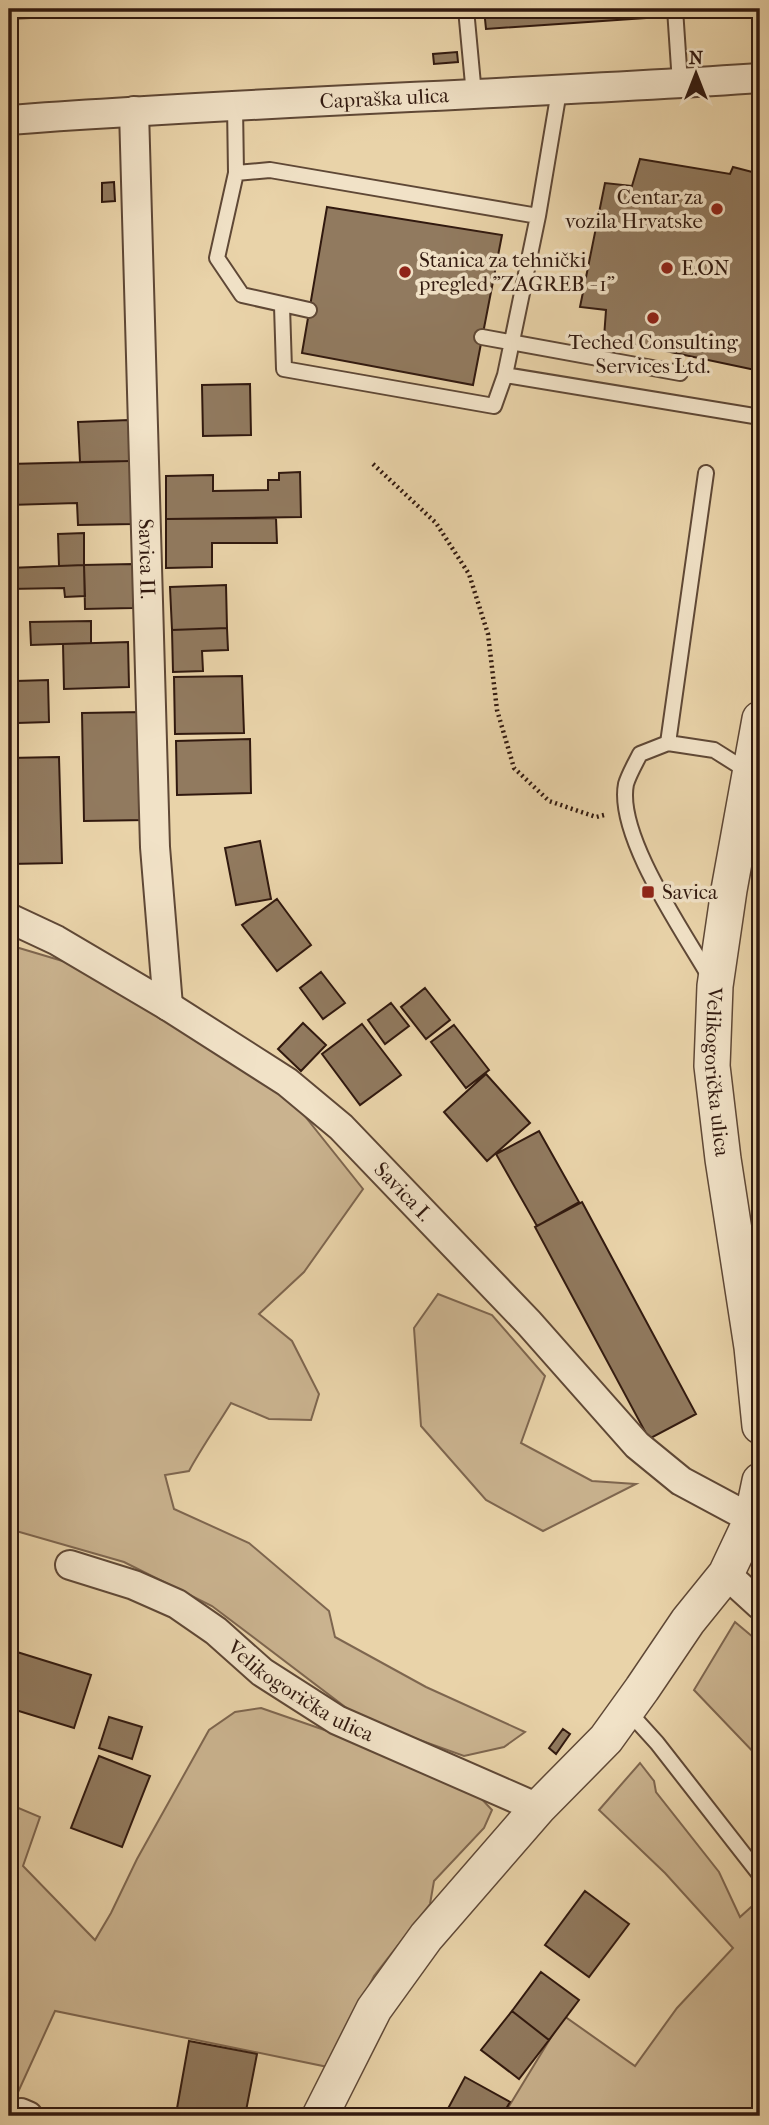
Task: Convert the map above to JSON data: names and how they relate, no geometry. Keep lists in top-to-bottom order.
{
  "streets": {
    "street": [
      "Capraška ulica",
      "Savica II.",
      "Velikogorička ulica",
      "Savica I."
    ]
  },
  "crossings": [
    ["Capraška ulica", "Savica II."],
    ["Savica II.", "Savica I."]
  ],
  "places": {
    "other": [
      "Centar za vozila Hrvatske",
      "E.ON",
      "Stanica za tehnički pregled \"ZAGREB - 1\"",
      "Teched Consulting Services Ltd."
    ],
    "transit": ["Savica"]
  },
  "north": "top"
}
